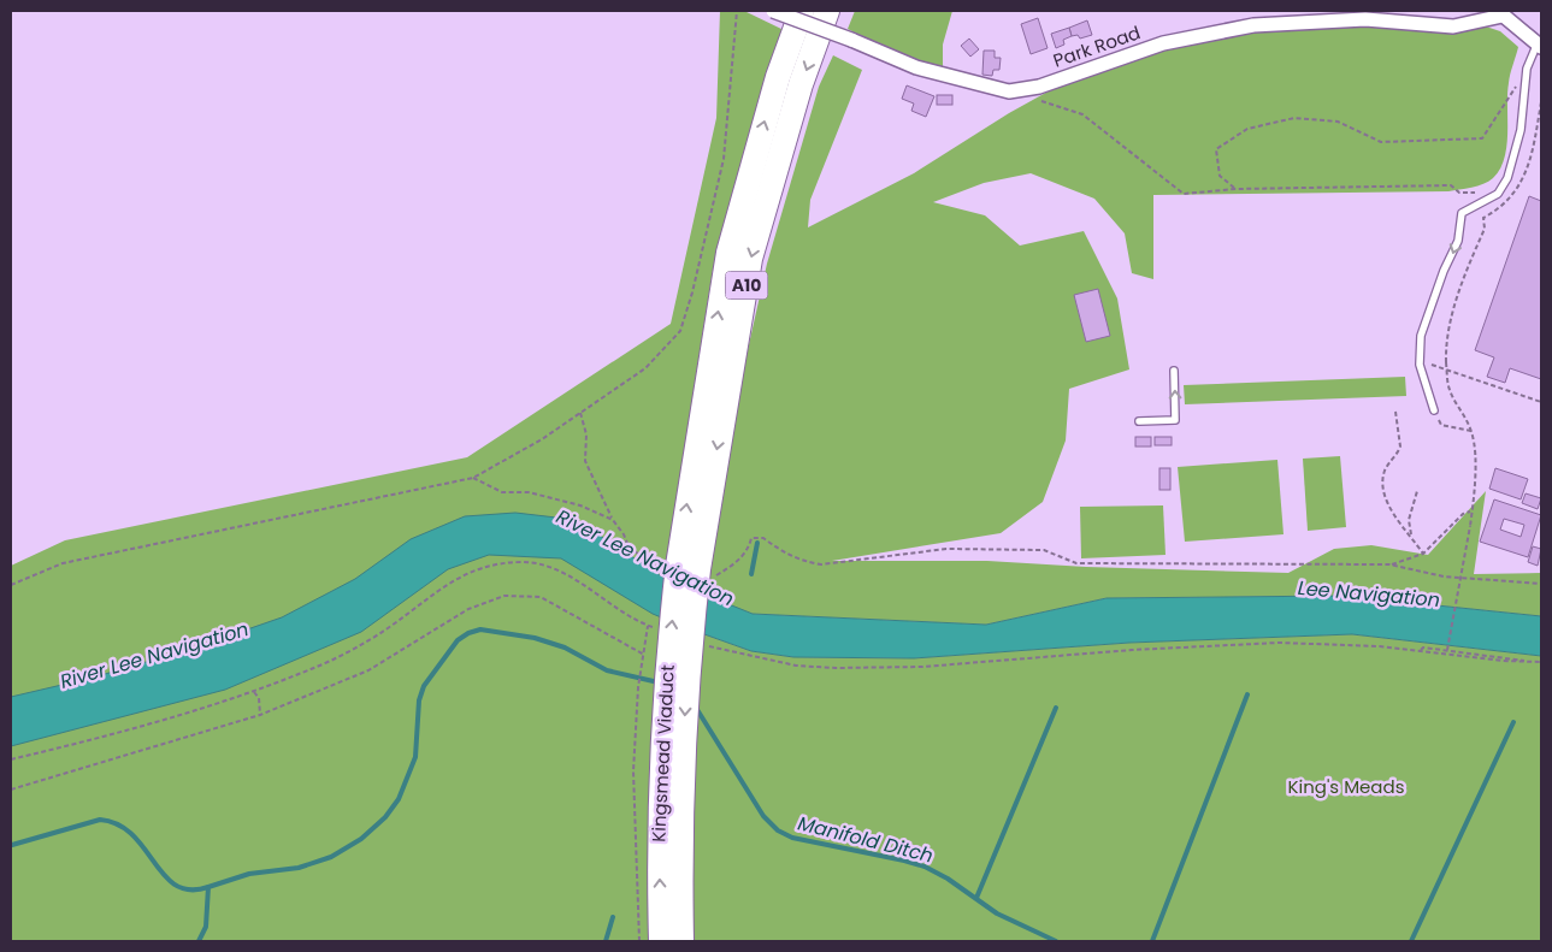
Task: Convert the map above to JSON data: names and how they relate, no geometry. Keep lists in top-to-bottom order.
{
  "streets": {
    "highway": ["A10", "Kingsmead Viaduct"],
    "street": ["Park Road"]
  },
  "crossings": [
    ["A10", "Kingsmead Viaduct"]
  ],
  "water": ["River Lee Navigation", "Lee Navigation", "Manifold Ditch"],
  "parks": ["King's Meads"]
}
